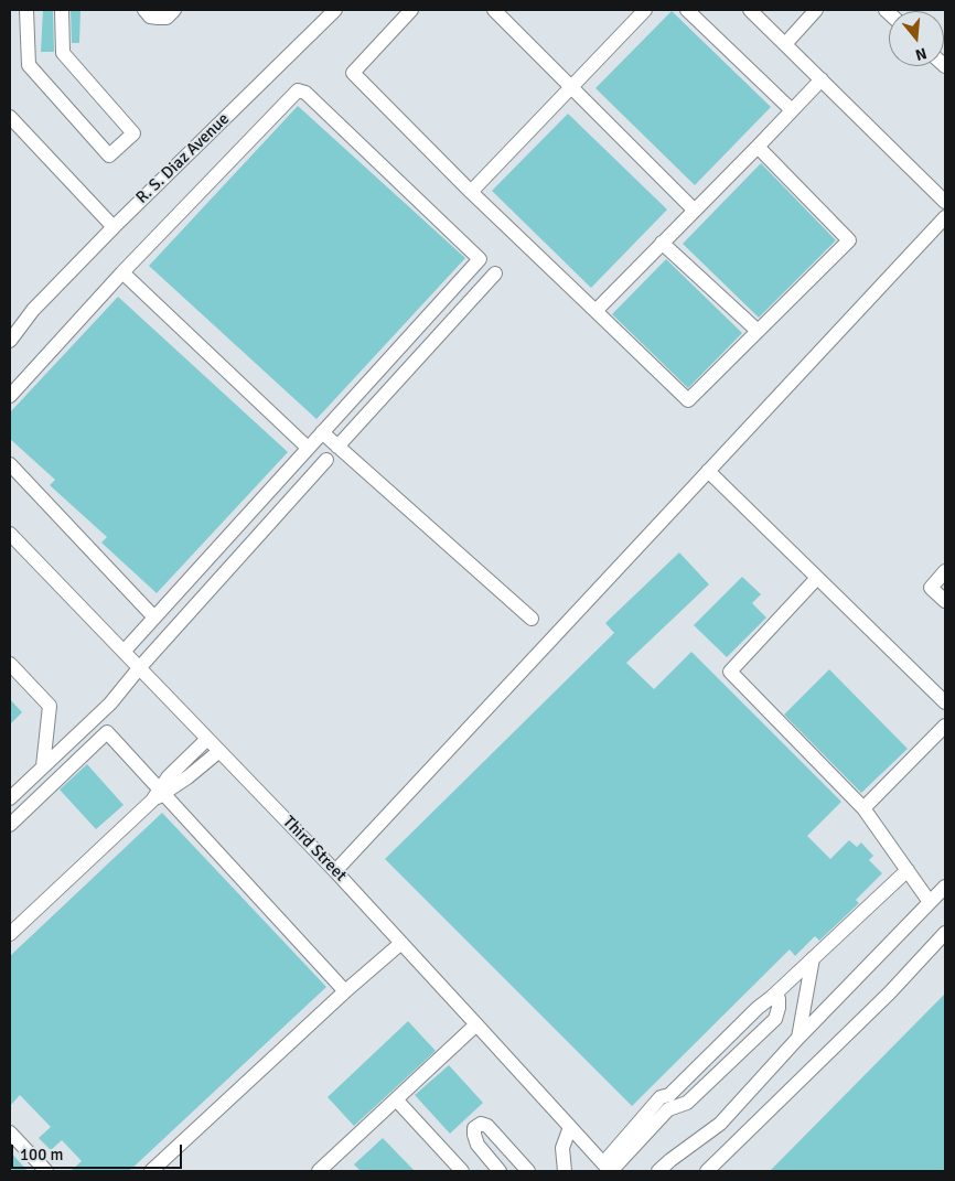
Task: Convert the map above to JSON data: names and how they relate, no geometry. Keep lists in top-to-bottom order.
{
  "streets": {
    "street": ["R. S. Diaz Avenue", "Third Street"]
  },
  "scale_bar": "100 m",
  "north": "bottom"
}
